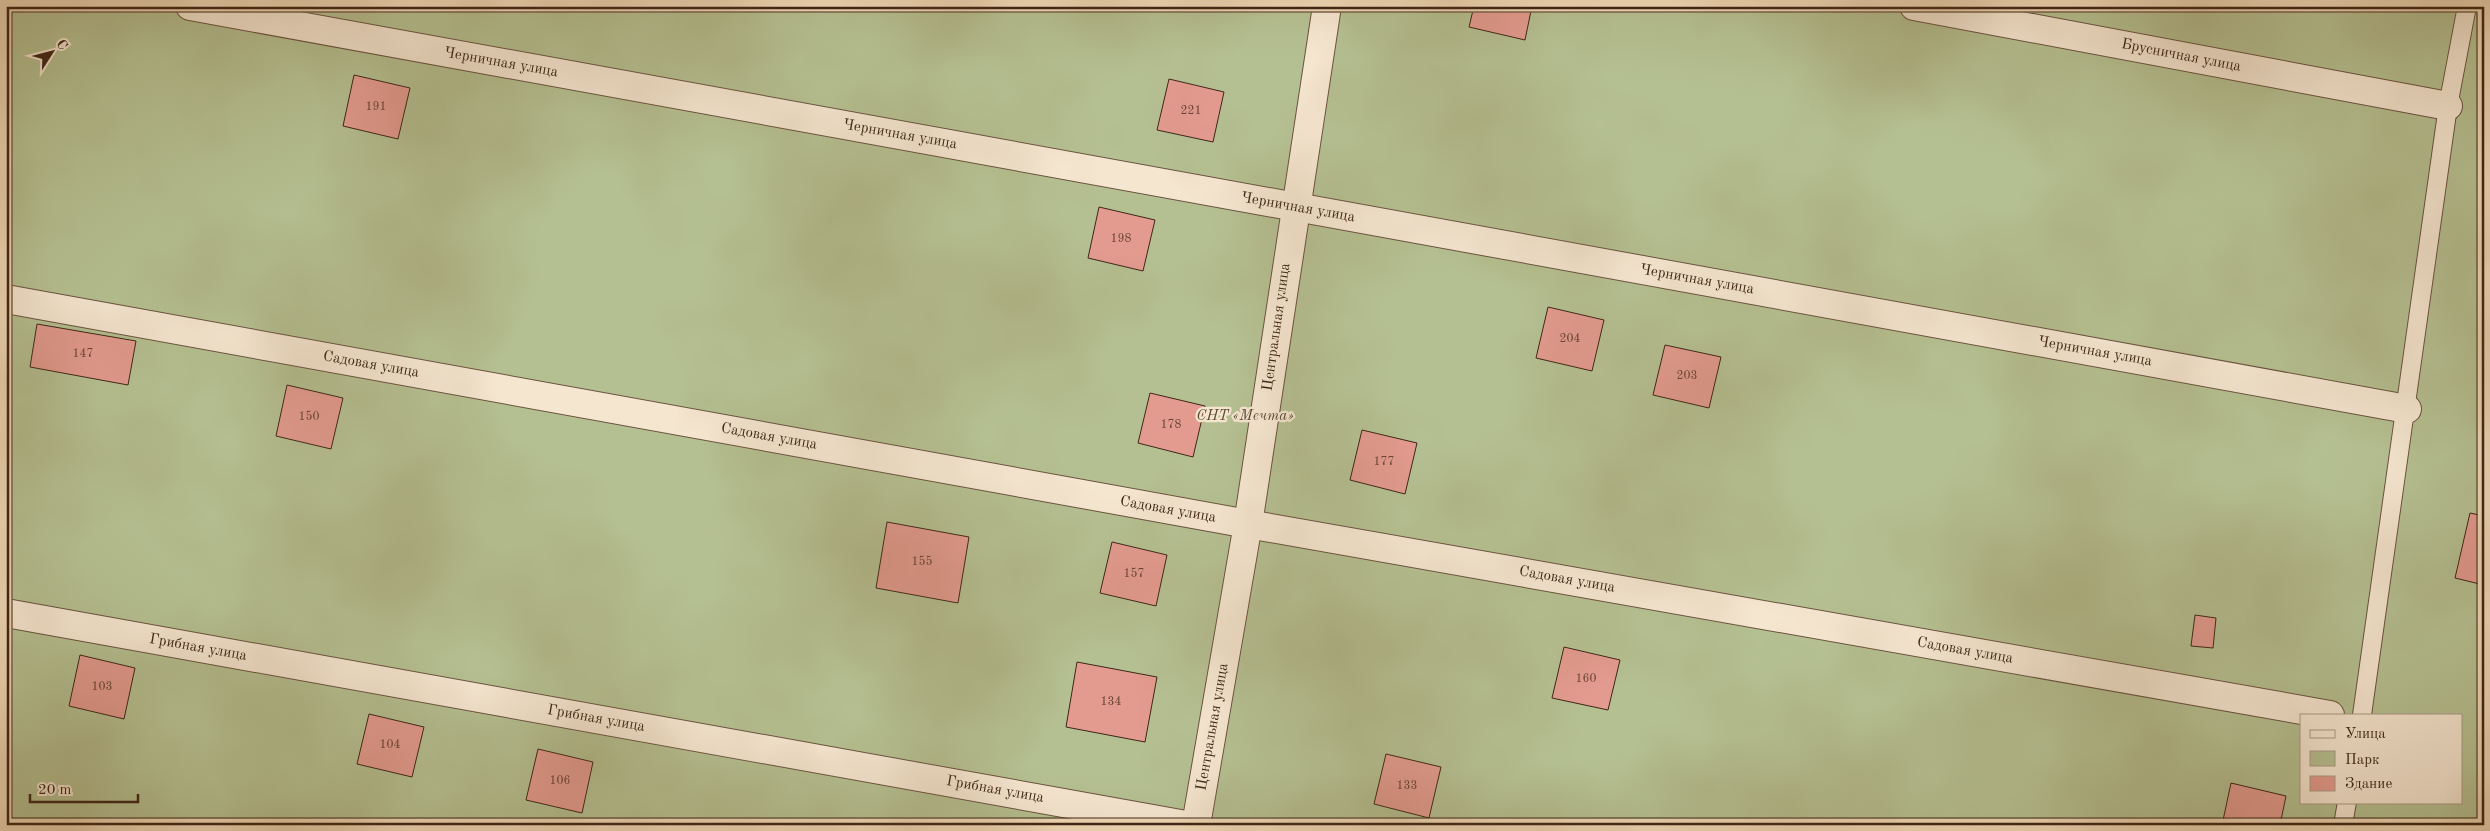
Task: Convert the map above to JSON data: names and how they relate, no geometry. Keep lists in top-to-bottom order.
{
  "streets": {
    "street": [
      "Брусничная улица",
      "Черничная улица",
      "Центральная улица",
      "Садовая улица",
      "Грибная улица"
    ]
  },
  "crossings": [
    ["Черничная улица", "Центральная улица"],
    ["Центральная улица", "Садовая улица"]
  ],
  "parks": ["СНТ «Мечта»"],
  "house_numbers": [
    "191",
    "221",
    "198",
    "204",
    "147",
    "203",
    "150",
    "178",
    "177",
    "155",
    "157",
    "160",
    "103",
    "134",
    "104",
    "106",
    "133"
  ],
  "legend": ["Улица", "Парк", "Здание"],
  "scale_bar": "20 m",
  "north": "top right"
}
